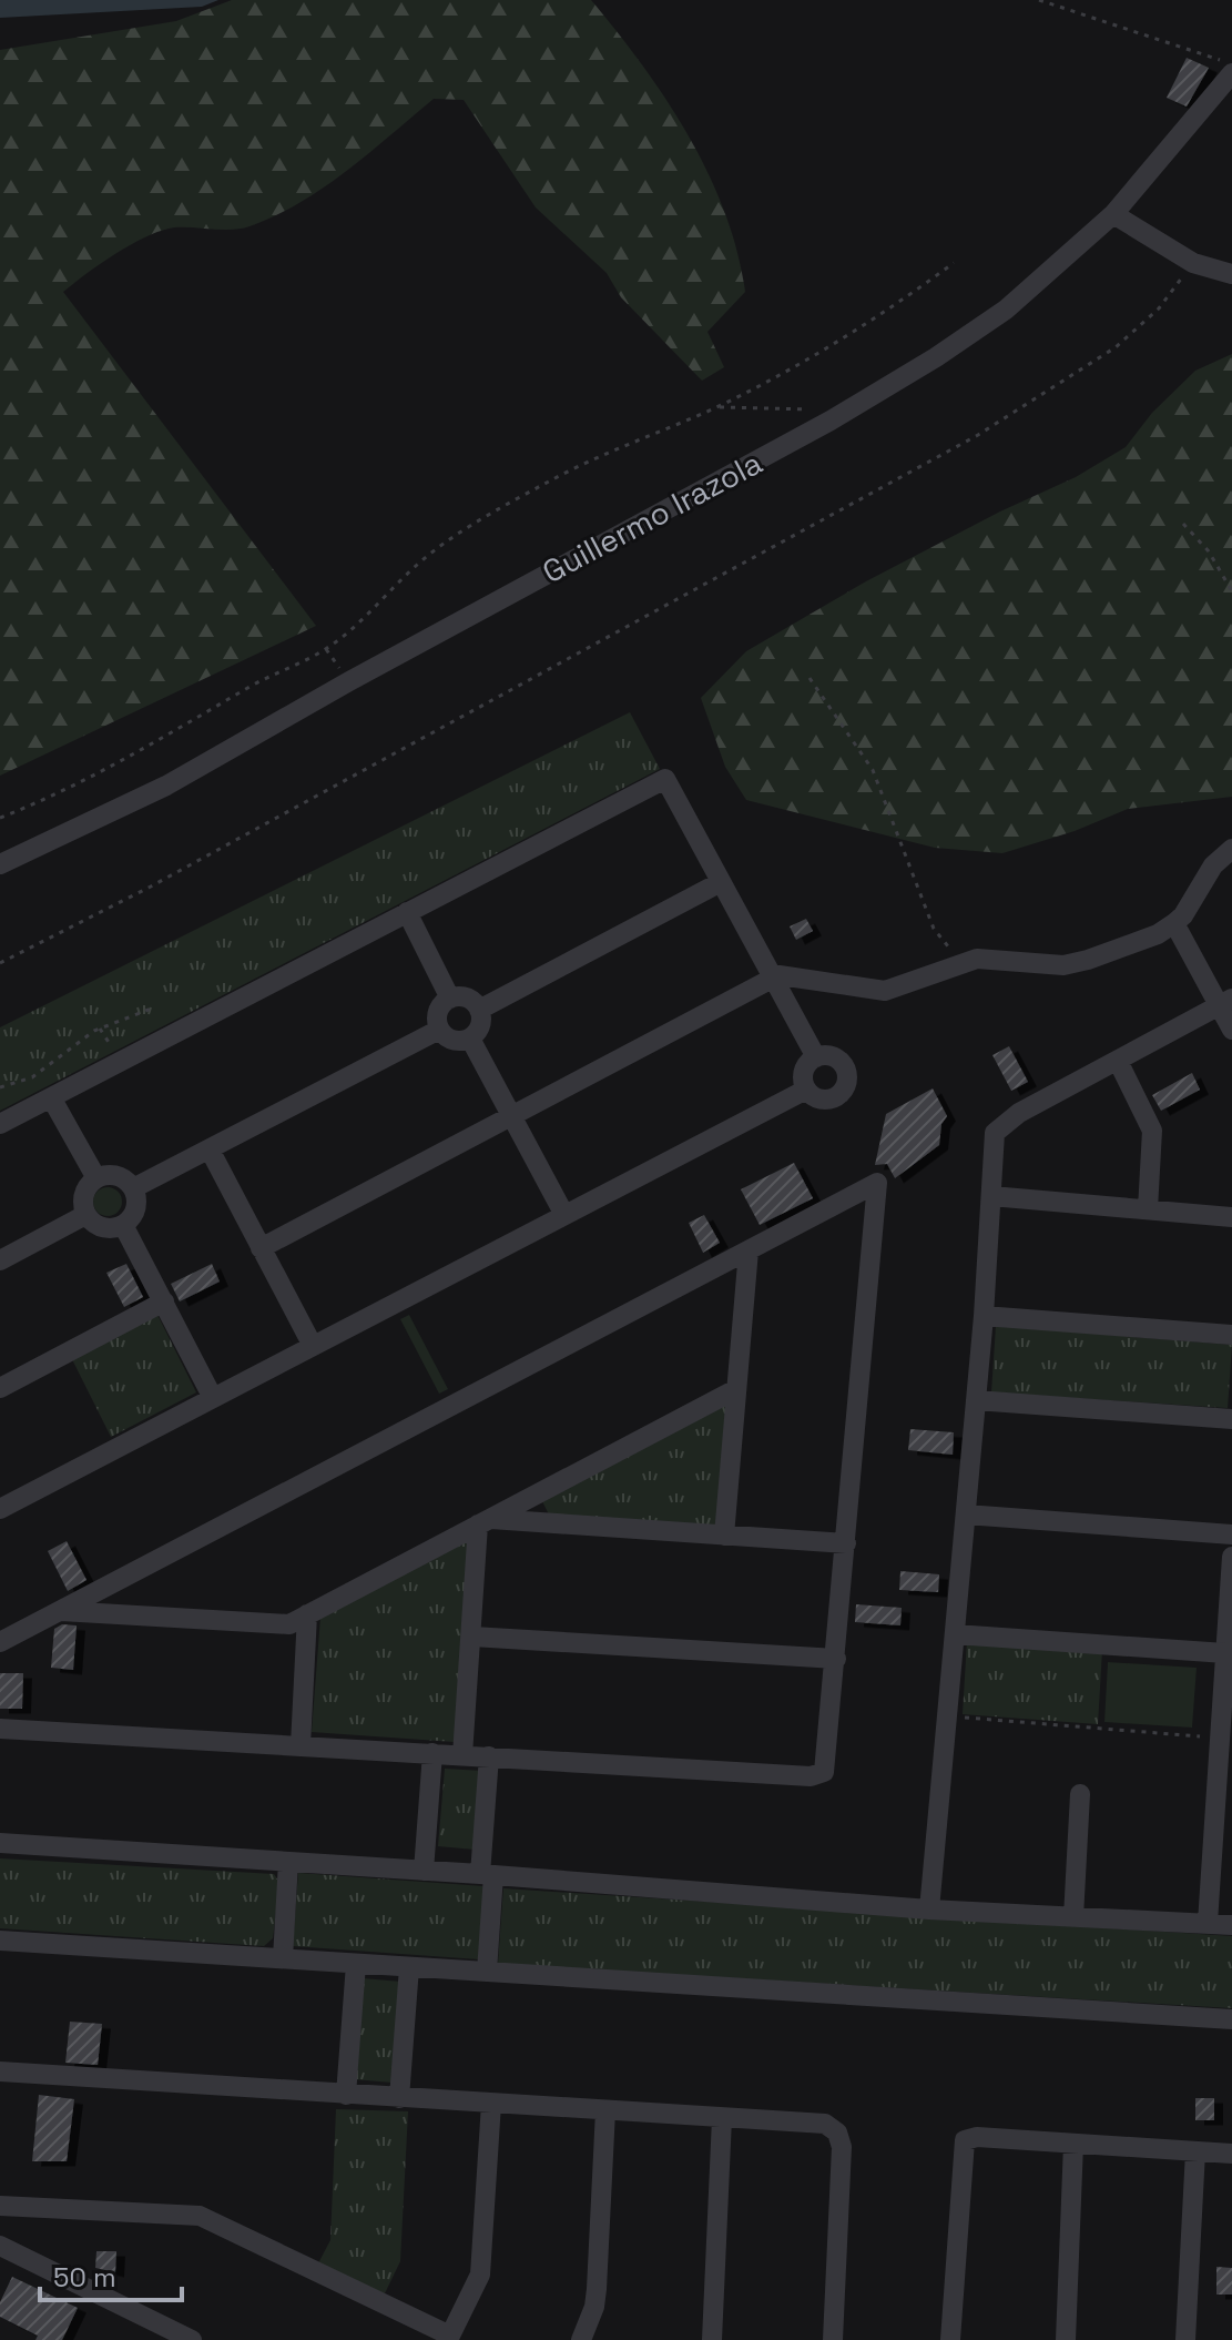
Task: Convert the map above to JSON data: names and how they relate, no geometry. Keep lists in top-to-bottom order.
{
  "streets": {
    "street": ["Guillermo Irazola"]
  },
  "scale_bar": "50 m"
}
